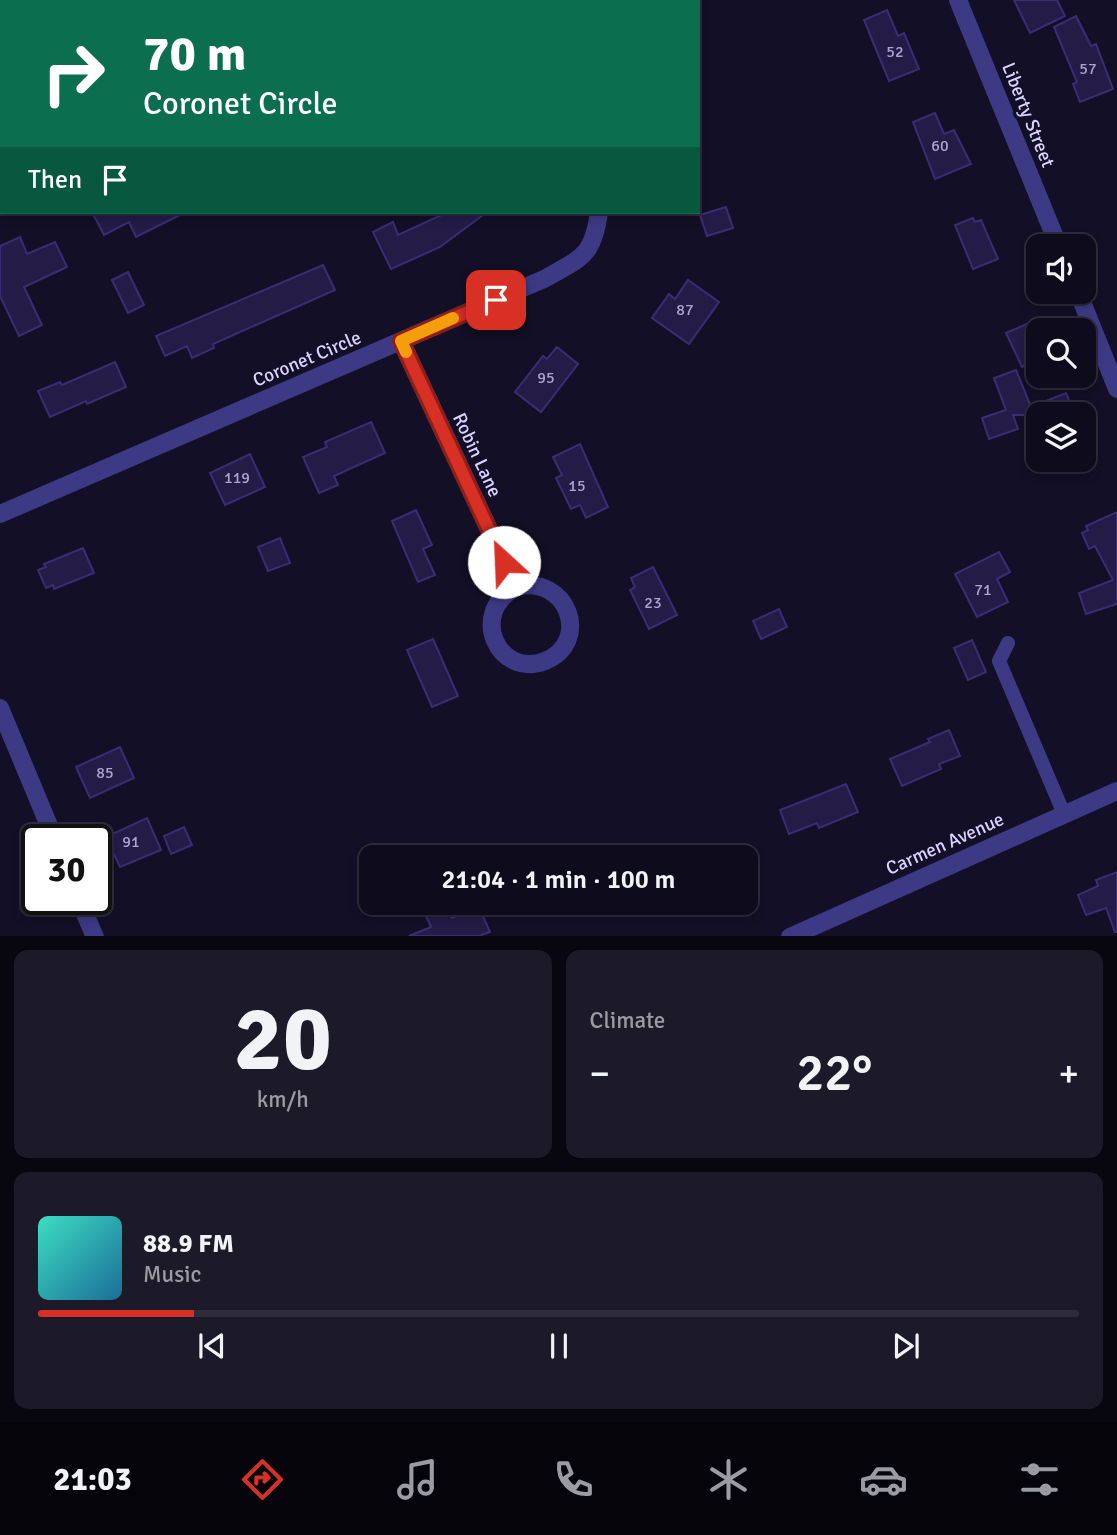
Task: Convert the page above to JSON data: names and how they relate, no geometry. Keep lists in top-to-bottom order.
{
  "streets": {
    "street": [
      "Liberty Street",
      "Coronet Circle",
      "Robin Lane",
      "Carmen Avenue"
    ]
  },
  "crossings": [
    ["Coronet Circle", "Robin Lane"]
  ],
  "house_numbers": [
    "52",
    "57",
    "60",
    "87",
    "95",
    "119",
    "15",
    "71",
    "23",
    "85",
    "91"
  ],
  "page": {
    "turn": ["70 m", "Coronet Circle"],
    "then": "Then",
    "limit": "30",
    "trip": "21:04 · 1 min · 100 m",
    "tile": [
      ["20", "km/h"],
      "Climate"
    ],
    "heat": ["−", "22°", "+"],
    "song": ["88.9 FM", "Music"],
    "tabs": "21:03"
  }
}
